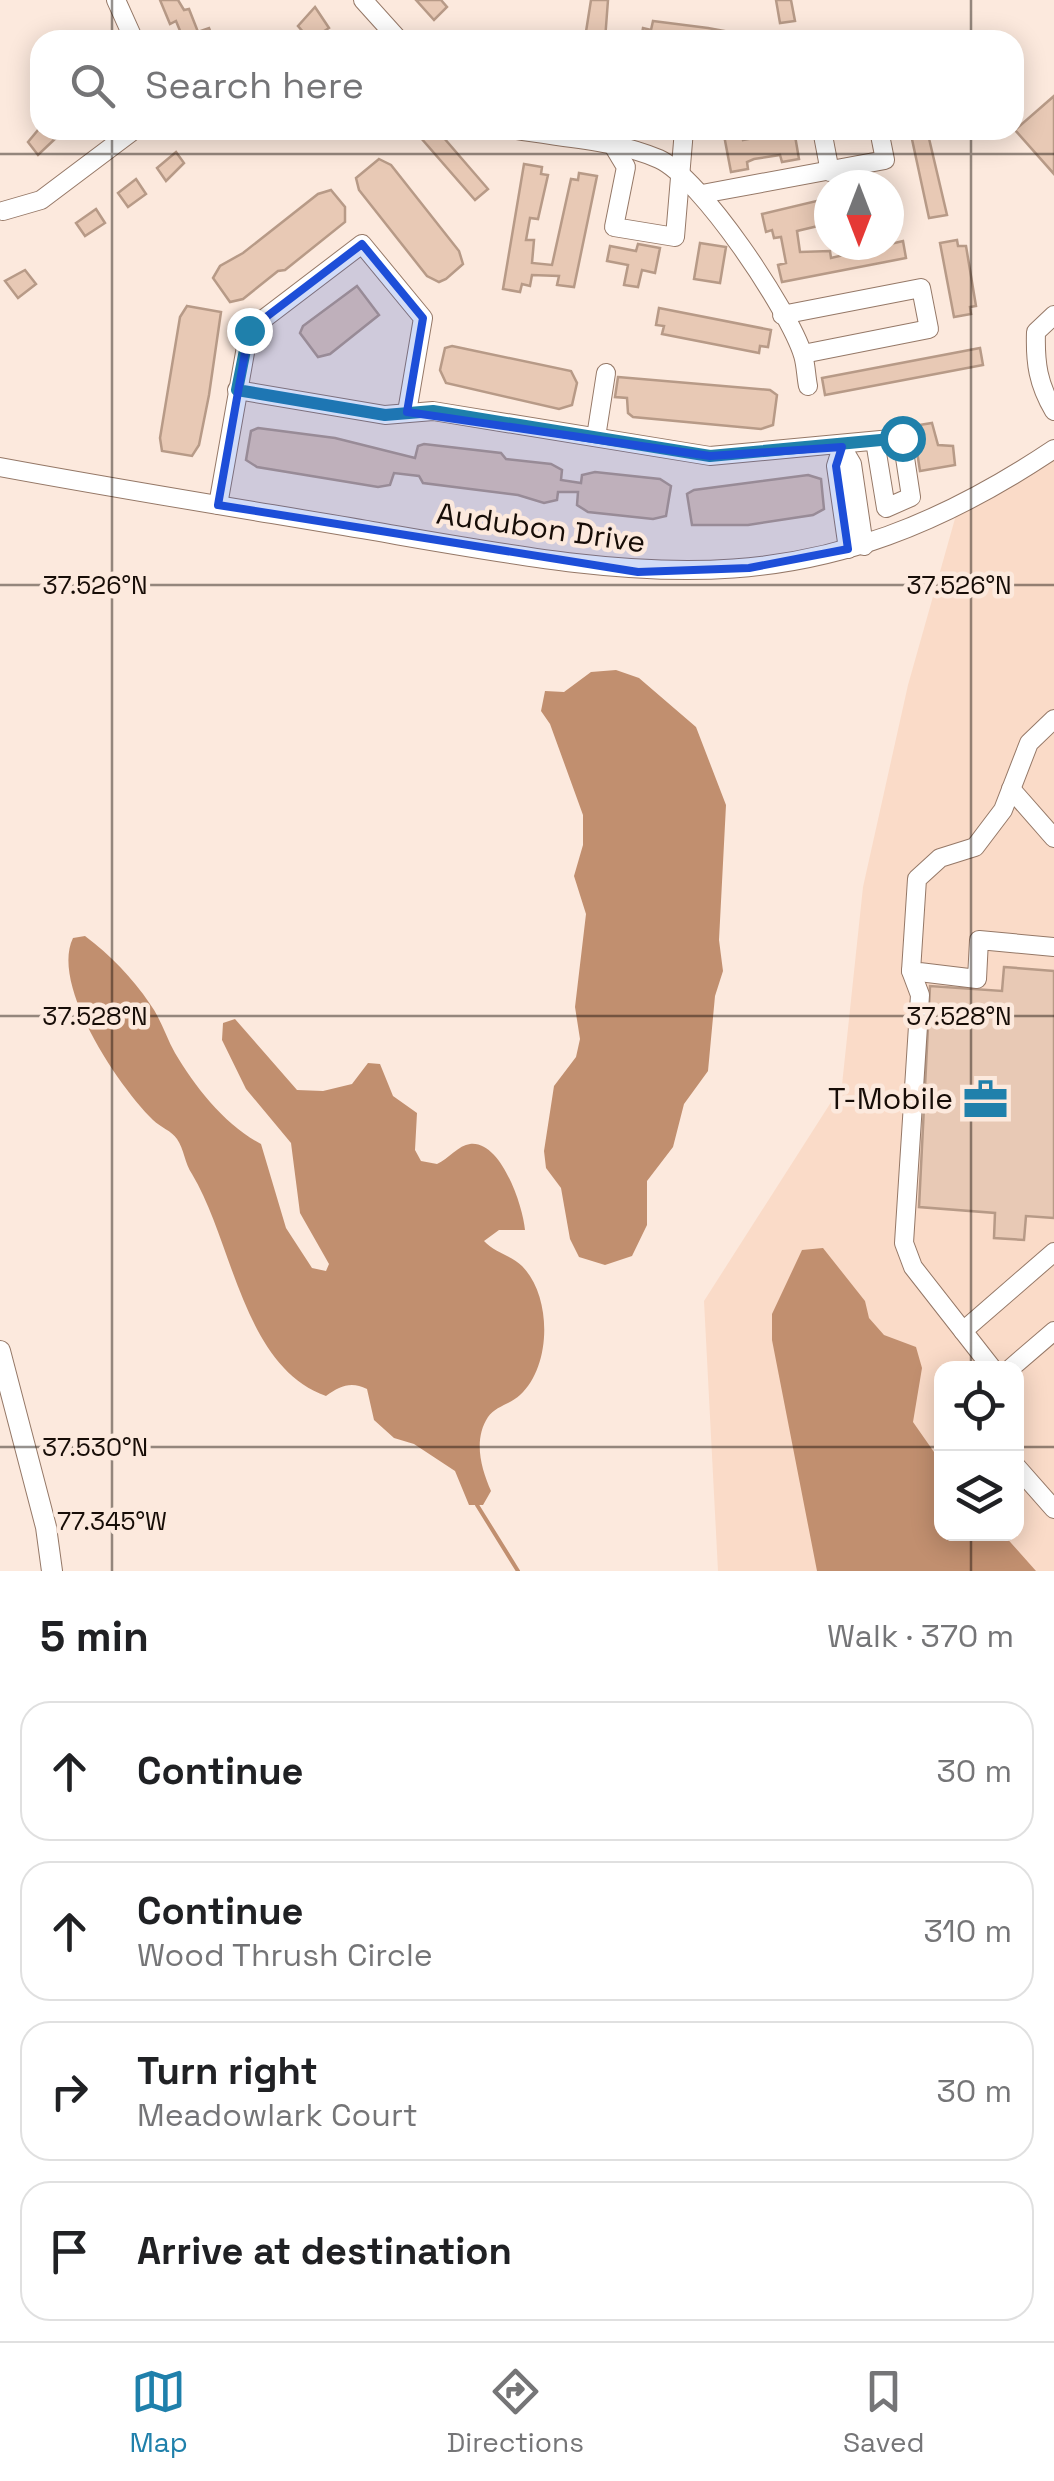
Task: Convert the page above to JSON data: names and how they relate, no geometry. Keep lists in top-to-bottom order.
{
  "streets": {
    "street": ["Audubon Drive"]
  },
  "places": {
    "office": ["T-Mobile"]
  },
  "north": "bottom",
  "page": {
    "search": "Search here",
    "heading": ["5 min", "Walk · 370 m"],
    "list": [
      ["Continue", "30 m"],
      ["Continue", "Wood Thrush Circle", "310 m"],
      ["Turn right", "Meadowlark Court", "30 m"],
      "Arrive at destination"
    ],
    "nav": ["Map", "Directions", "Saved"]
  },
  "coordinates": [
    "37.526°N",
    "37.528°N",
    "37.530°N",
    "77.345°W"
  ]
}
